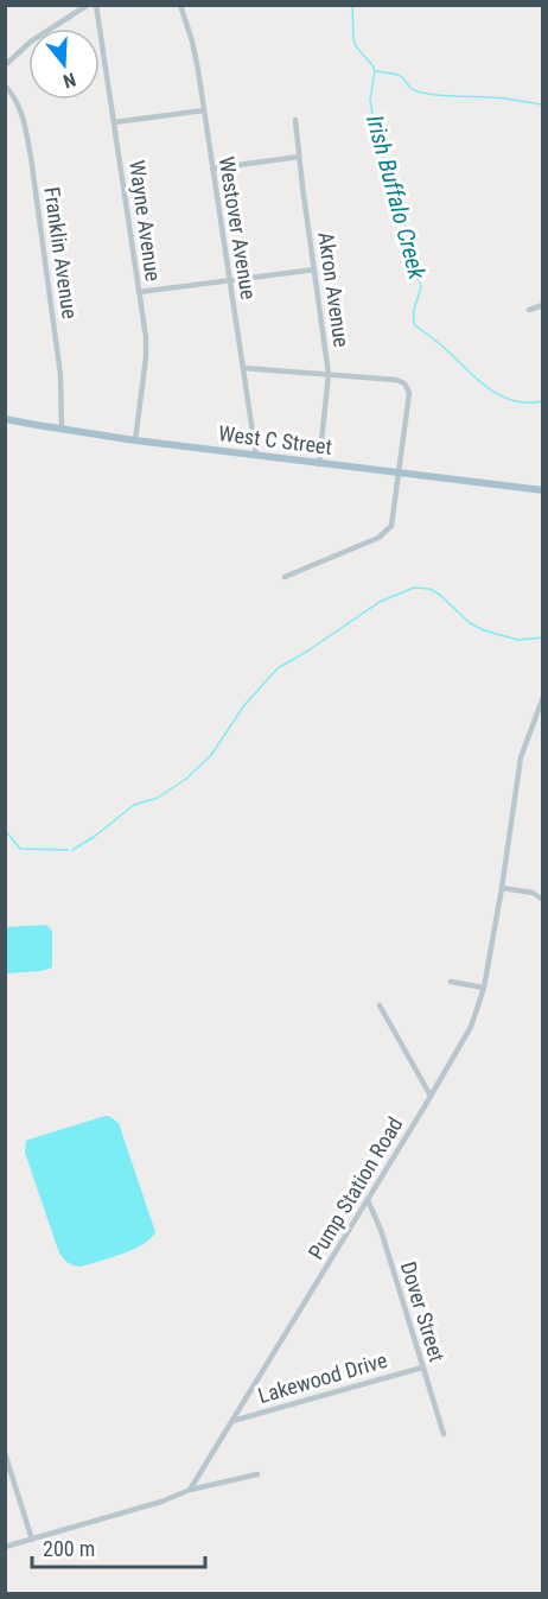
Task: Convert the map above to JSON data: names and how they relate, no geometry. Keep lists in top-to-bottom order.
{
  "streets": {
    "main road": ["West C Street"],
    "street": [
      "Wayne Avenue",
      "Westover Avenue",
      "Franklin Avenue",
      "Akron Avenue",
      "Pump Station Road",
      "Dover Street",
      "Lakewood Drive"
    ]
  },
  "crossings": [
    ["Wayne Avenue", "West C Street"],
    ["Westover Avenue", "West C Street"],
    ["Franklin Avenue", "West C Street"],
    ["Akron Avenue", "West C Street"],
    ["Pump Station Road", "Dover Street"],
    ["Pump Station Road", "Lakewood Drive"],
    ["Dover Street", "Lakewood Drive"]
  ],
  "water": ["Irish Buffalo Creek"],
  "scale_bar": "200 m",
  "north": "bottom"
}
